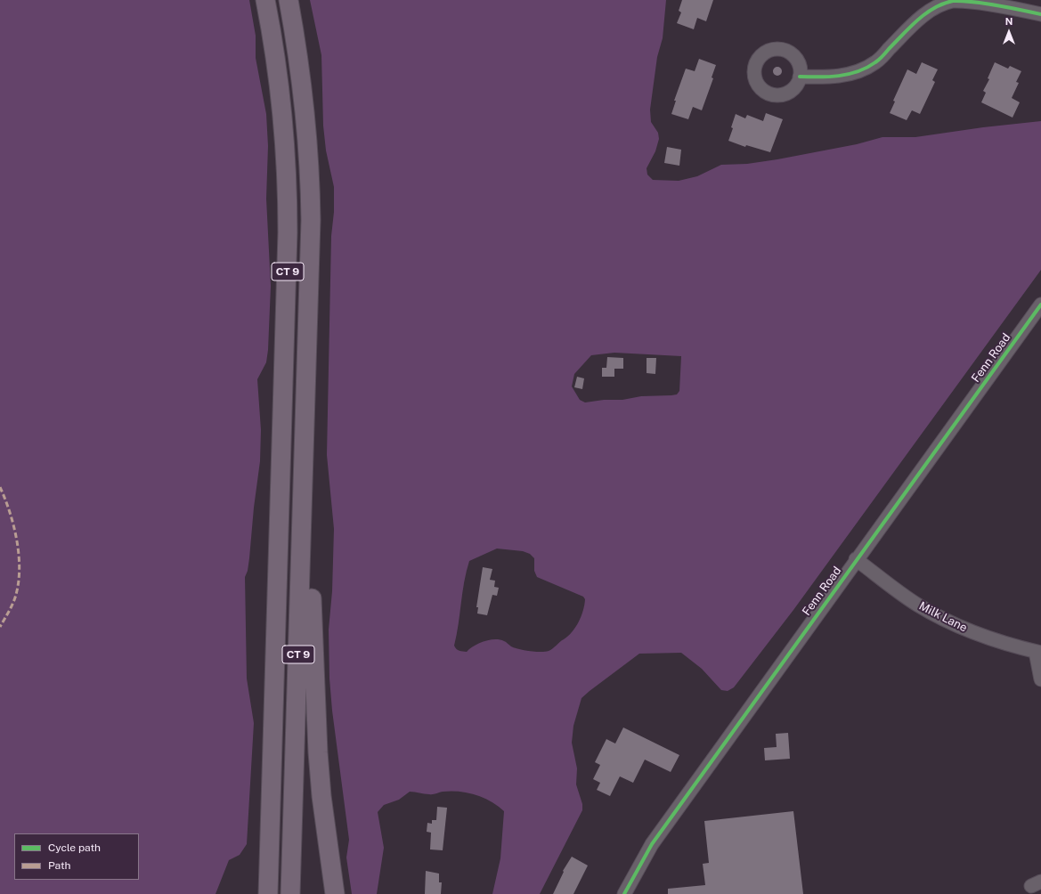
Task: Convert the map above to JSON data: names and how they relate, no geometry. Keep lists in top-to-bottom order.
{
  "streets": {
    "highway": ["CT 9"],
    "street": ["Fenn Road", "Milk Lane"]
  },
  "crossings": [
    ["Fenn Road", "Milk Lane"]
  ],
  "legend": ["Cycle path", "Path"],
  "north": "top"
}
